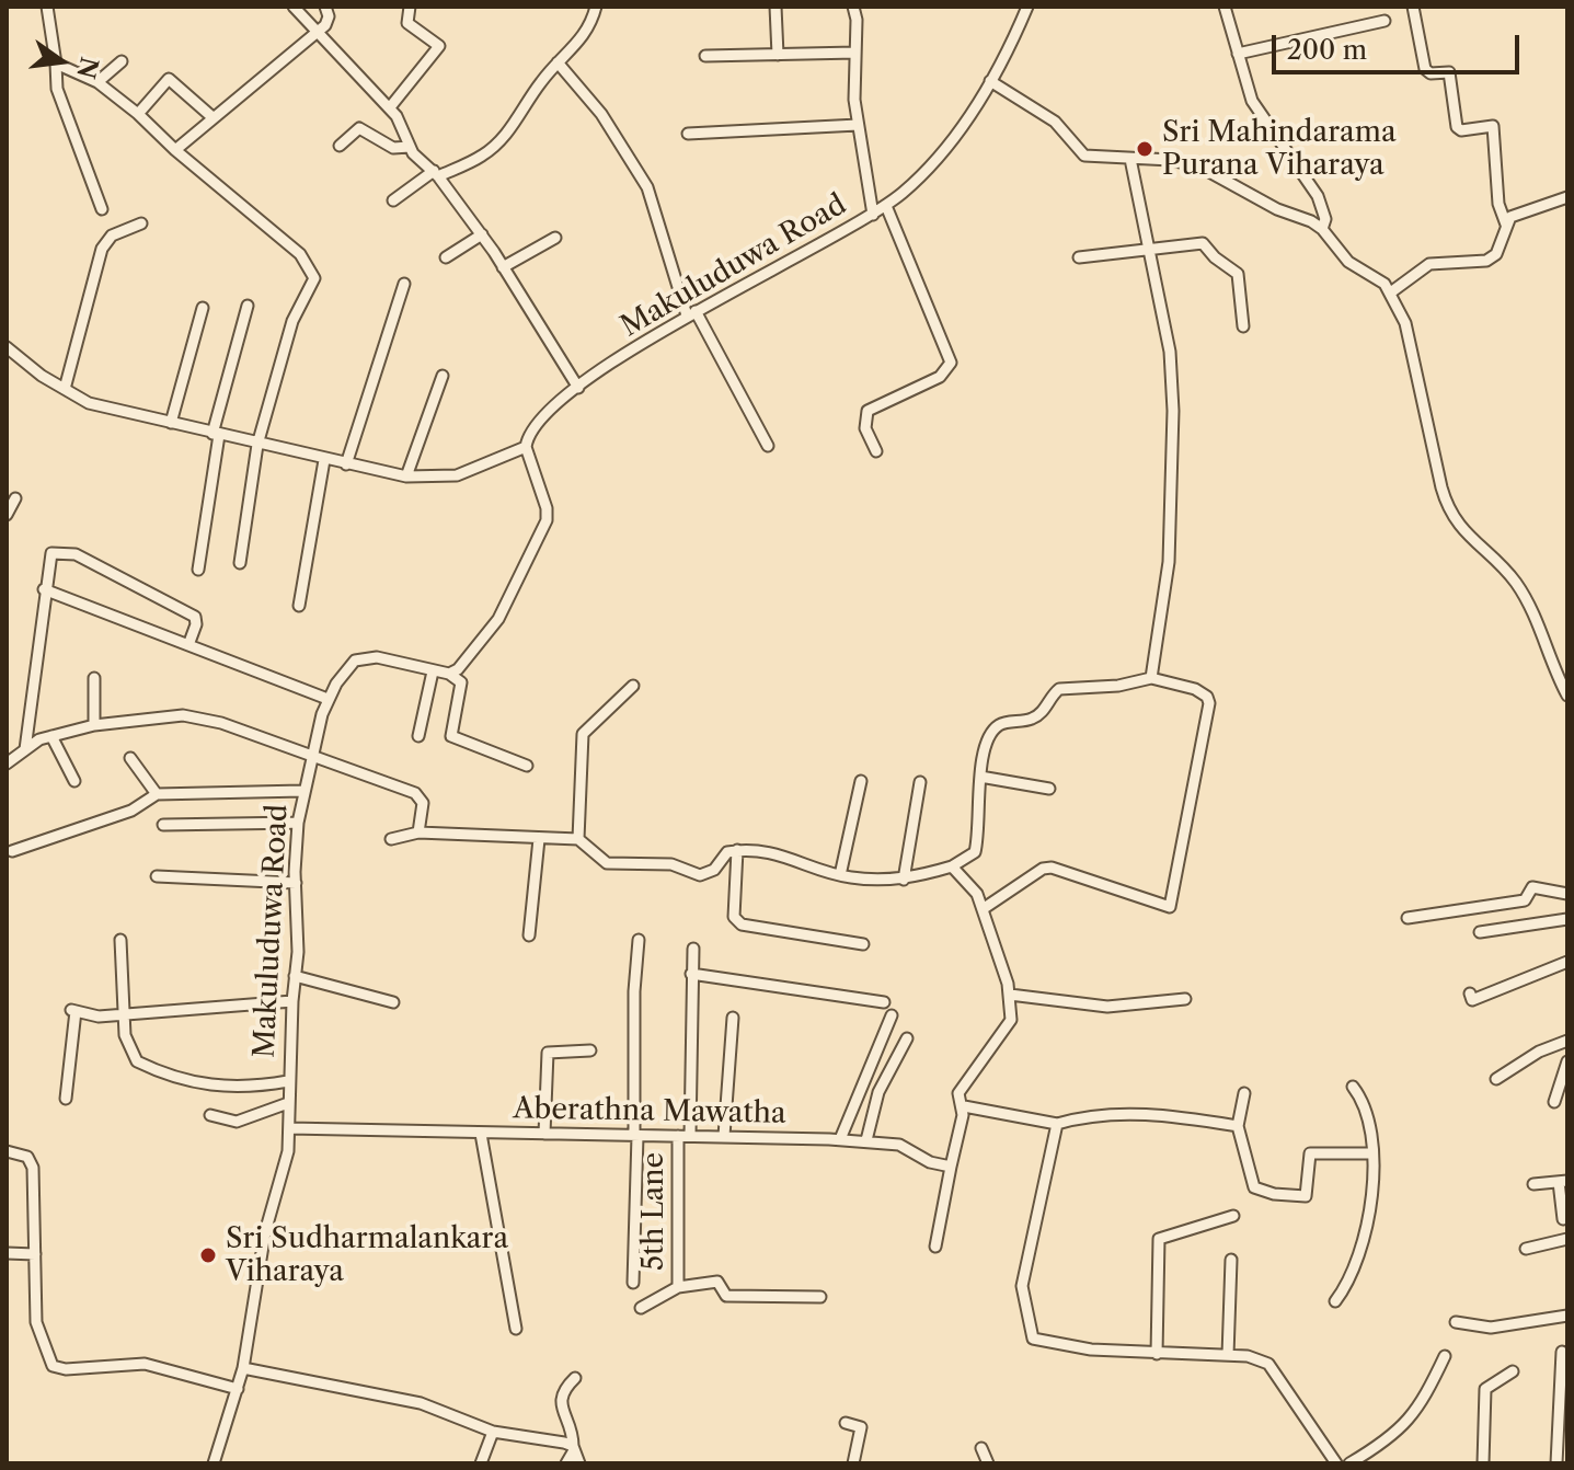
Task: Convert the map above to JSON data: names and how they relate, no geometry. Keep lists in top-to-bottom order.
{
  "streets": {
    "street": ["Makuluduwa Road", "Aberathna Mawatha", "5th Lane"]
  },
  "crossings": [
    ["Makuluduwa Road", "Aberathna Mawatha"],
    ["Aberathna Mawatha", "5th Lane"]
  ],
  "places": ["Sri Mahindarama Purana Viharaya", "Sri Sudharmalankara Viharaya"],
  "scale_bar": "200 m",
  "north": "right"
}
